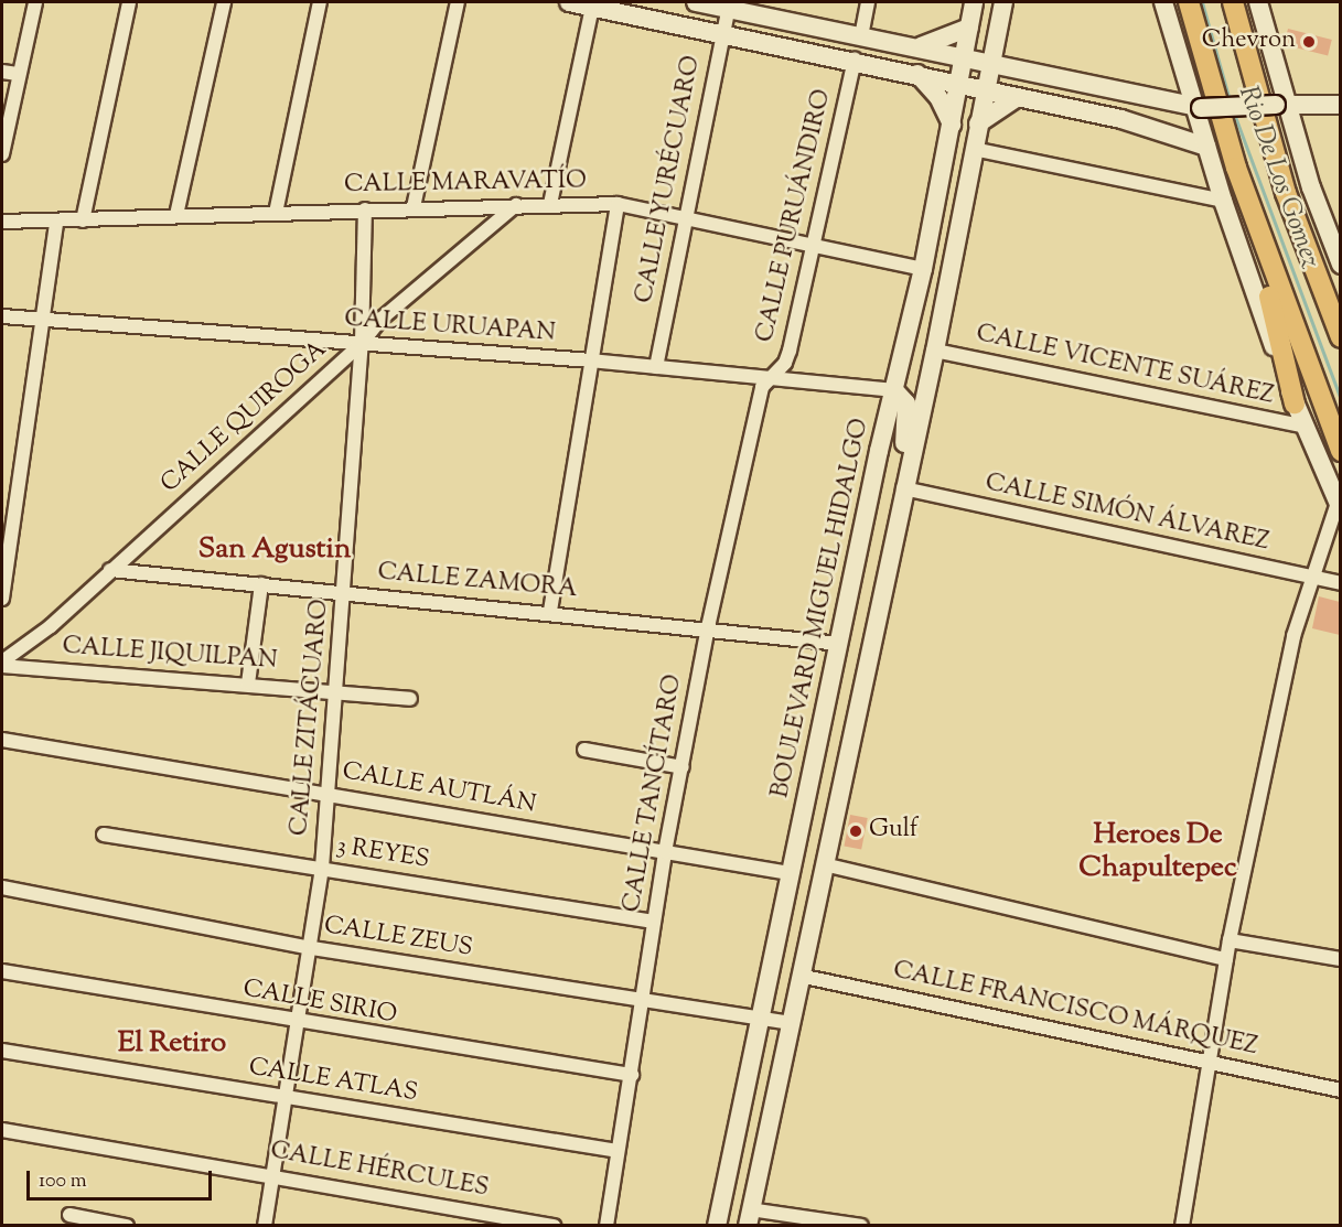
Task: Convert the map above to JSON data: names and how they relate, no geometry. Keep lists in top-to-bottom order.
{
  "streets": {
    "main road": ["BOULEVARD MIGUEL HIDALGO"],
    "street": [
      "CALLE YURÉCUARO",
      "CALLE MARAVATÍO",
      "CALLE PURUÁNDIRO",
      "CALLE URUAPAN",
      "CALLE VICENTE SUÁREZ",
      "CALLE QUIROGA",
      "CALLE SIMÓN ÁLVAREZ",
      "CALLE ZAMORA",
      "CALLE JIQUILPAN",
      "CALLE ZITÁCUARO",
      "CALLE AUTLÁN",
      "CALLE TANCÍTARO",
      "3 REYES",
      "CALLE ZEUS",
      "CALLE SIRIO",
      "CALLE FRANCISCO MÁRQUEZ",
      "CALLE ATLAS",
      "CALLE HÉRCULES"
    ]
  },
  "crossings": [
    ["CALLE YURÉCUARO", "CALLE MARAVATÍO"],
    ["CALLE YURÉCUARO", "CALLE URUAPAN"],
    ["CALLE MARAVATÍO", "CALLE PURUÁNDIRO"],
    ["CALLE MARAVATÍO", "CALLE QUIROGA"],
    ["CALLE MARAVATÍO", "BOULEVARD MIGUEL HIDALGO"],
    ["CALLE MARAVATÍO", "CALLE ZITÁCUARO"],
    ["CALLE PURUÁNDIRO", "CALLE URUAPAN"],
    ["CALLE PURUÁNDIRO", "CALLE TANCÍTARO"],
    ["CALLE URUAPAN", "CALLE QUIROGA"],
    ["CALLE URUAPAN", "BOULEVARD MIGUEL HIDALGO"],
    ["CALLE URUAPAN", "CALLE ZITÁCUARO"],
    ["CALLE URUAPAN", "CALLE TANCÍTARO"],
    ["CALLE QUIROGA", "CALLE ZAMORA"],
    ["CALLE QUIROGA", "CALLE JIQUILPAN"],
    ["CALLE QUIROGA", "CALLE ZITÁCUARO"],
    ["CALLE ZAMORA", "BOULEVARD MIGUEL HIDALGO"],
    ["CALLE ZAMORA", "CALLE ZITÁCUARO"],
    ["CALLE ZAMORA", "CALLE TANCÍTARO"],
    ["BOULEVARD MIGUEL HIDALGO", "CALLE AUTLÁN"],
    ["BOULEVARD MIGUEL HIDALGO", "CALLE ZEUS"],
    ["CALLE JIQUILPAN", "CALLE ZITÁCUARO"],
    ["CALLE ZITÁCUARO", "CALLE AUTLÁN"],
    ["CALLE ZITÁCUARO", "3 REYES"],
    ["CALLE ZITÁCUARO", "CALLE ZEUS"],
    ["CALLE ZITÁCUARO", "CALLE SIRIO"],
    ["CALLE ZITÁCUARO", "CALLE ATLAS"],
    ["CALLE ZITÁCUARO", "CALLE HÉRCULES"],
    ["CALLE AUTLÁN", "CALLE TANCÍTARO"],
    ["CALLE TANCÍTARO", "3 REYES"],
    ["CALLE TANCÍTARO", "CALLE ZEUS"],
    ["CALLE TANCÍTARO", "CALLE SIRIO"],
    ["CALLE TANCÍTARO", "CALLE ATLAS"]
  ],
  "districts": ["San Agustin", "Heroes De Chapultepec", "El Retiro"],
  "water": ["Rio De Los Gomez"],
  "places": ["Chevron", "Gulf"],
  "scale_bar": "100 m"
}
